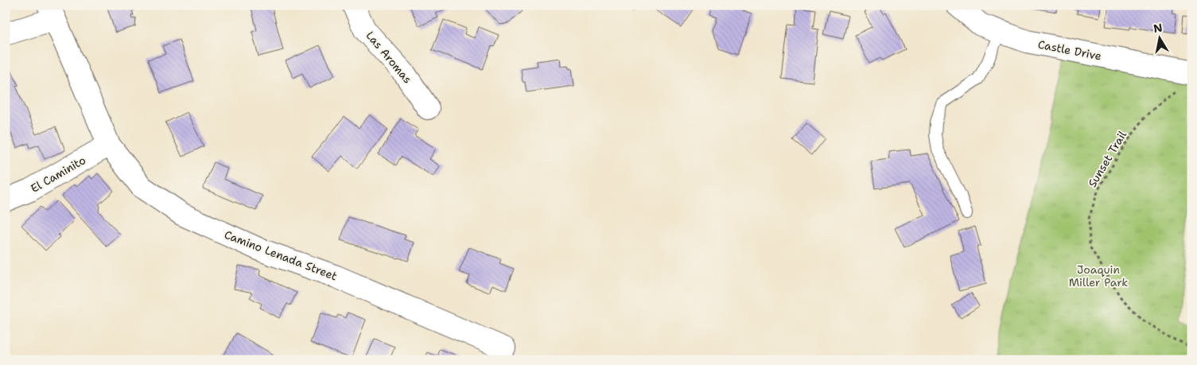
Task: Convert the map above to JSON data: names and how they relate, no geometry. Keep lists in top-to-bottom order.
{
  "streets": {
    "street": [
      "Castle Drive",
      "Las Aromas",
      "El Caminito",
      "Camino Lenada Street"
    ],
    "path": ["Sunset Trail"]
  },
  "crossings": [
    ["El Caminito", "Camino Lenada Street"]
  ],
  "parks": ["Joaquin Miller Park"],
  "north": "top"
}
